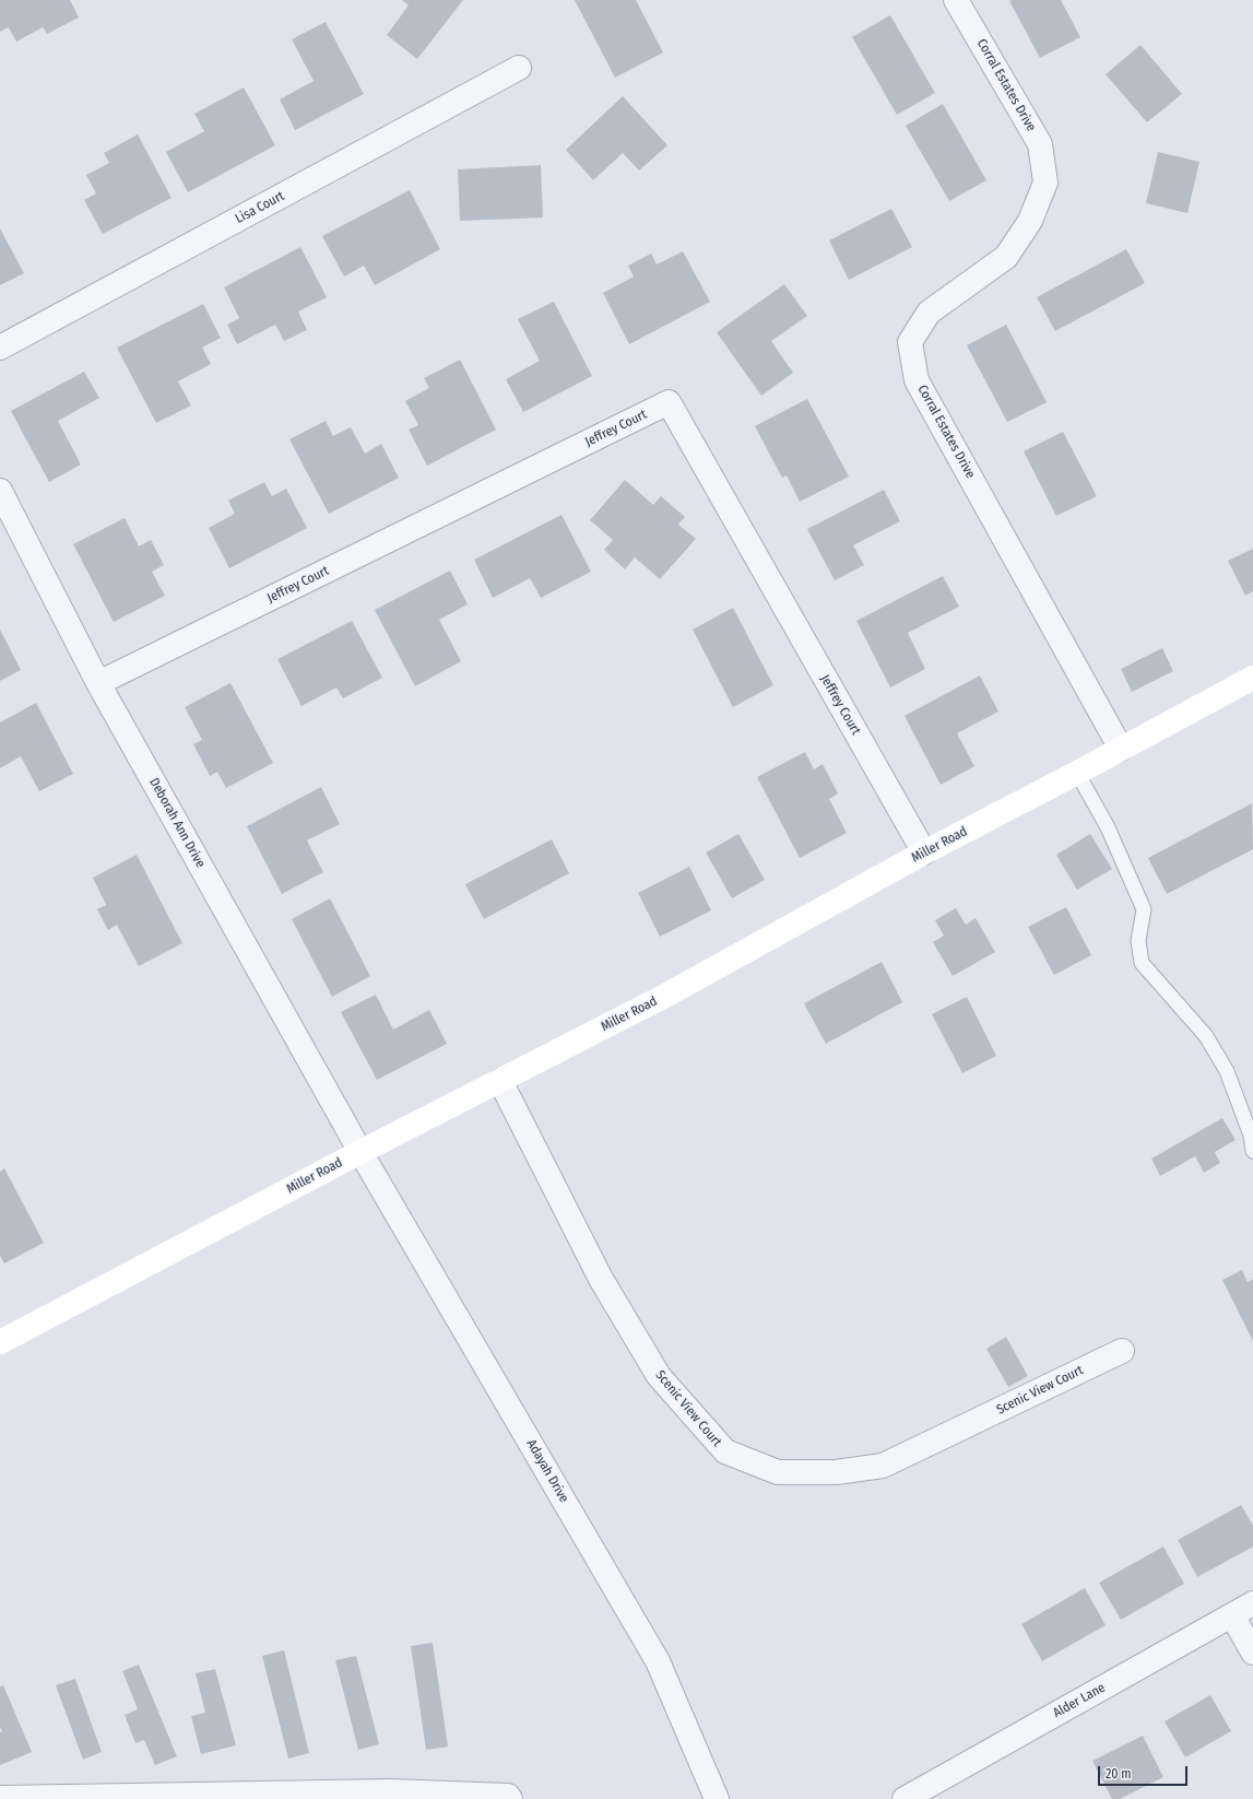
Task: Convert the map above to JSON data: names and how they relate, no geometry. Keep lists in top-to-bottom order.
{
  "streets": {
    "street": [
      "Corral Estates Drive",
      "Lisa Court",
      "Jeffrey Court",
      "Deborah Ann Drive",
      "Miller Road",
      "Scenic View Court",
      "Adayah Drive",
      "Alder Lane"
    ]
  },
  "crossings": [
    ["Corral Estates Drive", "Miller Road"],
    ["Jeffrey Court", "Deborah Ann Drive"],
    ["Jeffrey Court", "Miller Road"],
    ["Deborah Ann Drive", "Miller Road"],
    ["Deborah Ann Drive", "Adayah Drive"],
    ["Miller Road", "Scenic View Court"],
    ["Miller Road", "Adayah Drive"]
  ],
  "scale_bar": "20 m"
}
